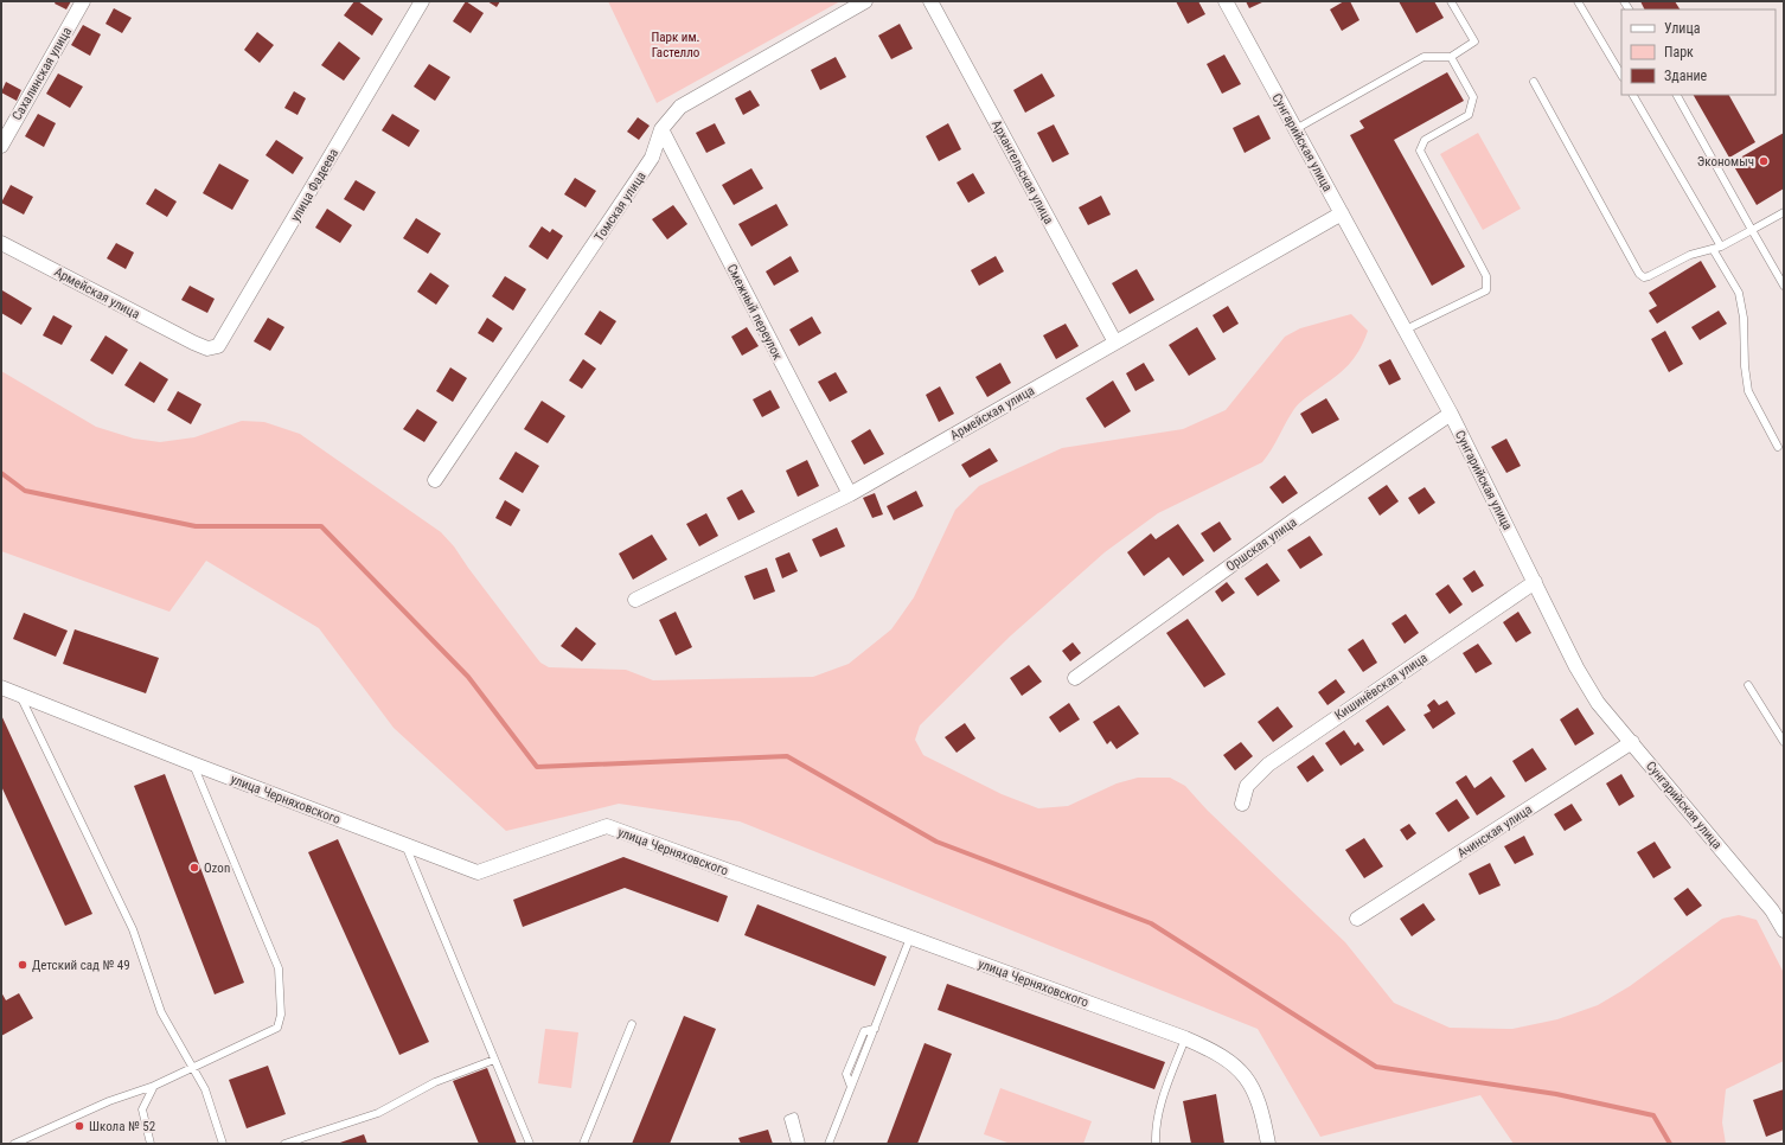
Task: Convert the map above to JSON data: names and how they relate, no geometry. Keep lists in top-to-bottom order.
{
  "streets": {
    "street": [
      "Сахалинская улица",
      "Сунгарийская улица",
      "Архангельская улица",
      "улица Фадеева",
      "Томская улица",
      "Армейская улица",
      "Смежный переулок",
      "Оршская улица",
      "Кишинёвская улица",
      "улица Черняховского",
      "Ачинская улица"
    ]
  },
  "crossings": [
    ["Сунгарийская улица", "Армейская улица"],
    ["Сунгарийская улица", "Оршская улица"],
    ["Сунгарийская улица", "Кишинёвская улица"],
    ["Сунгарийская улица", "Ачинская улица"],
    ["Архангельская улица", "Армейская улица"],
    ["улица Фадеева", "Армейская улица"],
    ["Томская улица", "Смежный переулок"],
    ["Армейская улица", "Смежный переулок"]
  ],
  "parks": ["Парк им. Гастелло"],
  "places": [
    "Экономыч",
    "Ozon",
    "Детский сад № 49",
    "Школа № 52"
  ],
  "legend": ["Улица", "Парк", "Здание"]
}
